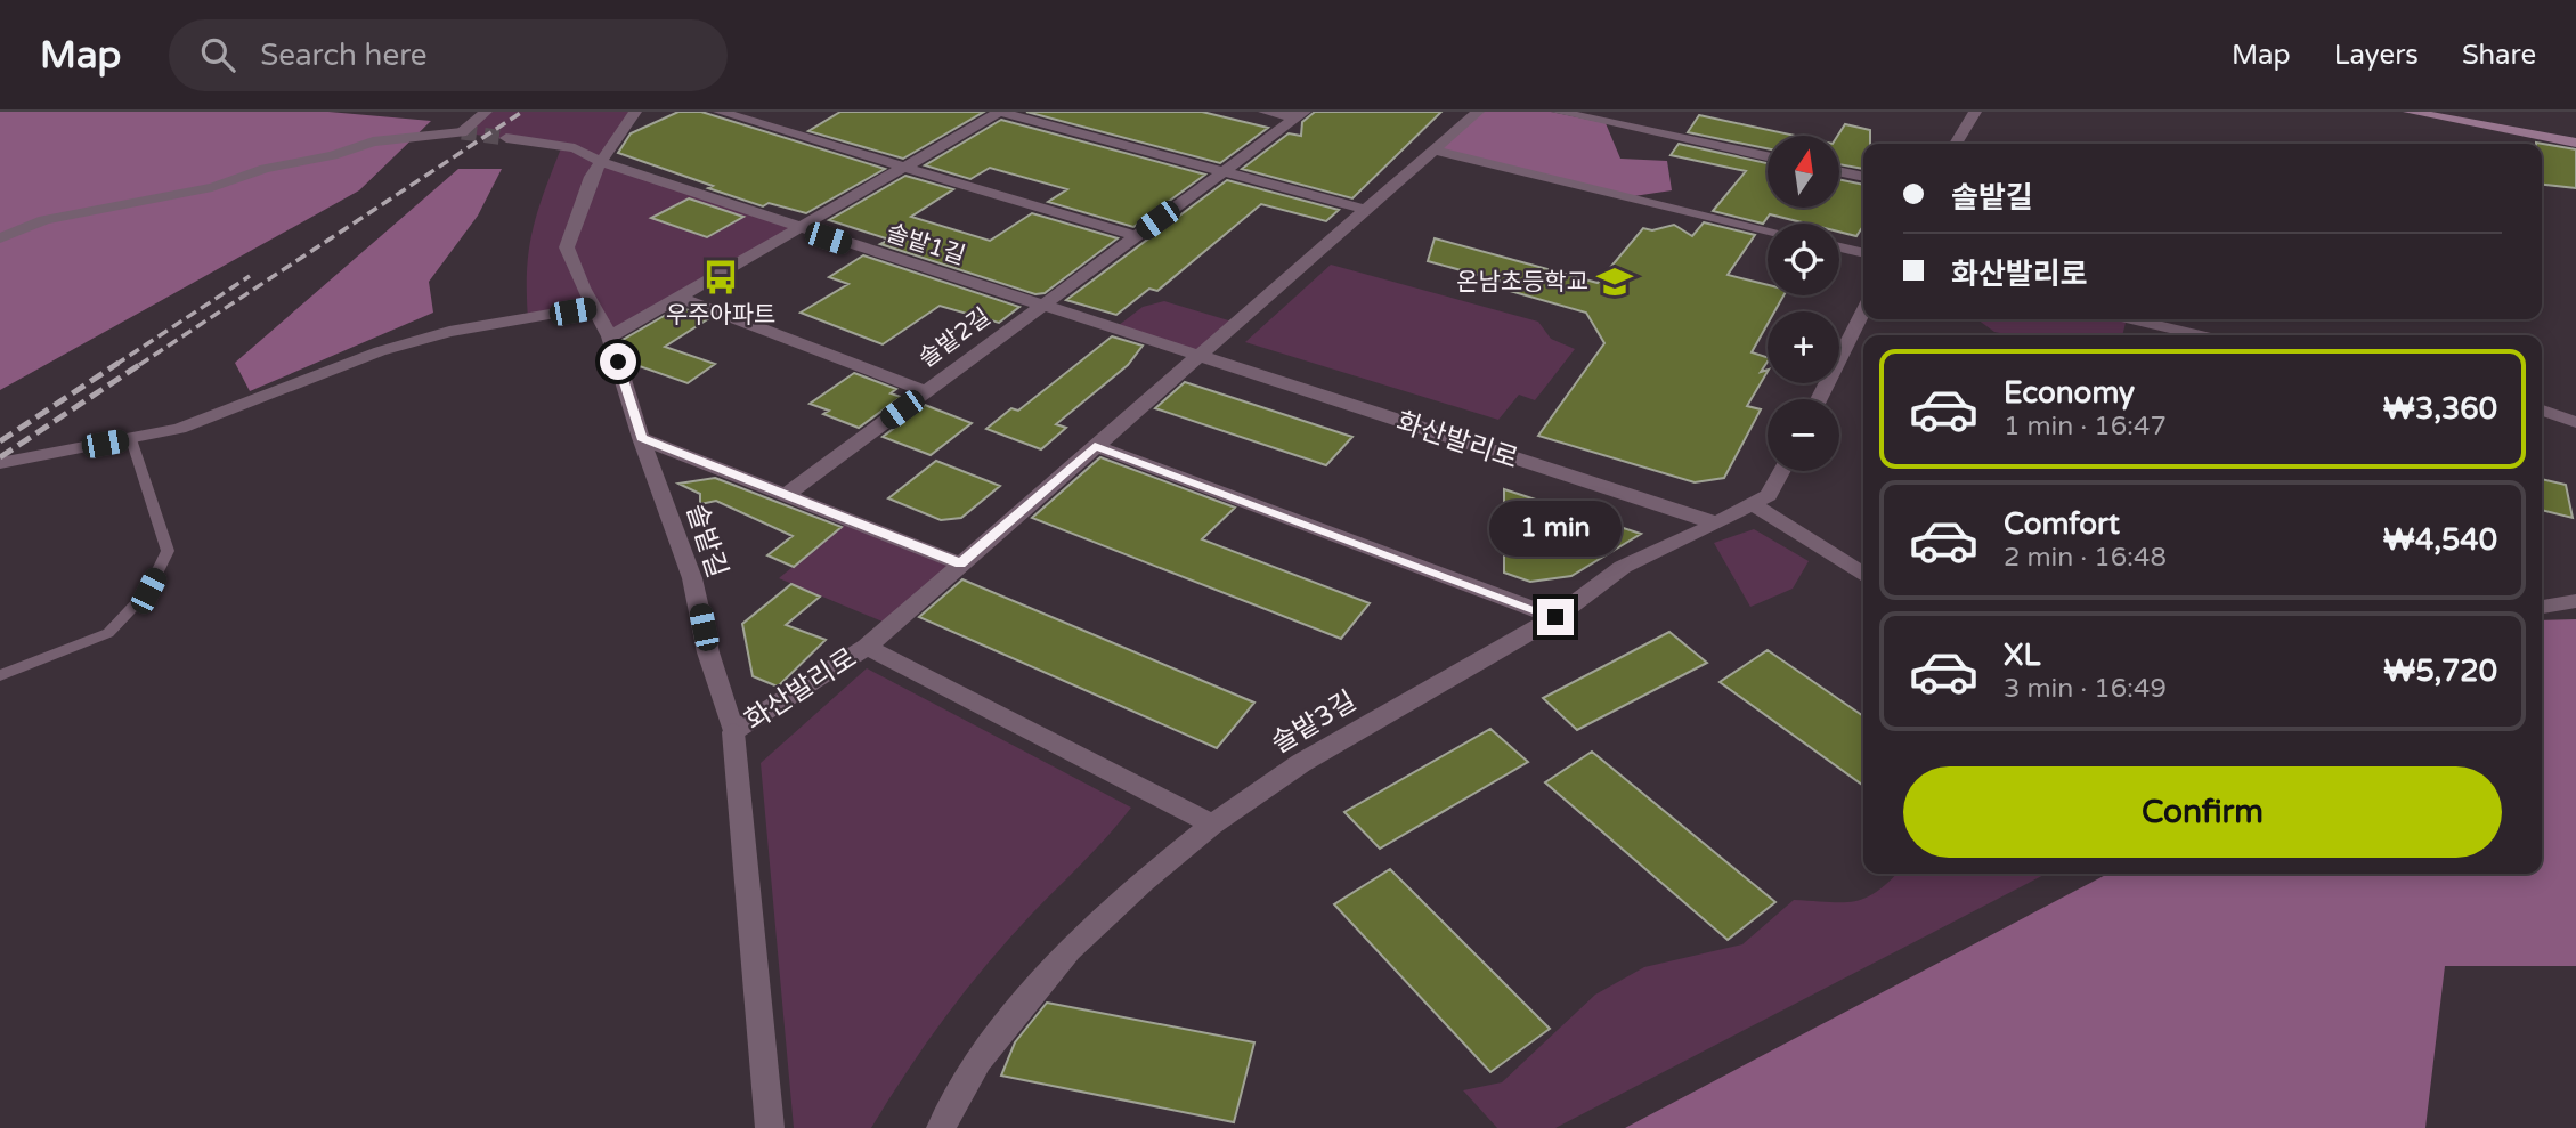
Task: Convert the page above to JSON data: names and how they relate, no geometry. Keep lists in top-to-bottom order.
{
  "streets": {
    "street": [
      "솔밭1길",
      "솔밭2길",
      "화산발리로",
      "솔밭길",
      "솔밭3길"
    ]
  },
  "crossings": [
    ["솔밭1길", "솔밭2길"],
    ["솔밭1길", "화산발리로"],
    ["솔밭1길", "솔밭길"],
    ["화산발리로", "솔밭길"],
    ["화산발리로", "솔밭3길"]
  ],
  "places": {
    "bus stop": ["우주아파트"],
    "school or university": ["온남초등학교"]
  },
  "north": "top",
  "page": {
    "header": "Map",
    "search": "Search here",
    "nav": ["Map", "Layers", "Share"],
    "map_buttons": ["+", "−"],
    "banner": ["솔밭길", "화산발리로"],
    "list": [
      {
        "name": "Economy",
        "note": "1 min · 16:47",
        "value": "₩3,360"
      },
      {
        "name": "Comfort",
        "note": "2 min · 16:48",
        "value": "₩4,540"
      },
      {
        "name": "XL",
        "note": "3 min · 16:49",
        "value": "₩5,720"
      }
    ],
    "bubble": "1 min",
    "buttons": "Confirm"
  }
}
